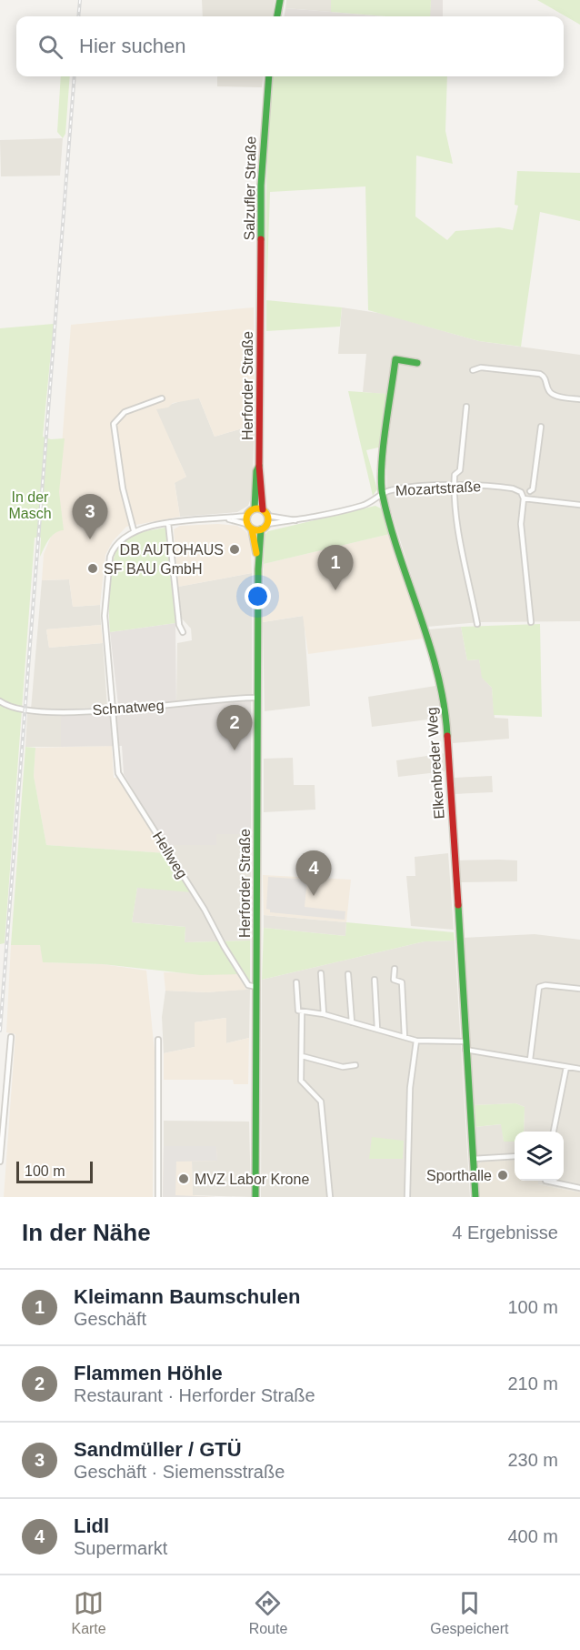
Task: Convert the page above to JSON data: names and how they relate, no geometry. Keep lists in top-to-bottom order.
{
  "streets": {
    "main road": ["Salzufler Straße", "Herforder Straße", "Elkenbreder Weg"],
    "street": ["Mozartstraße", "Schnatweg", "Hellweg"]
  },
  "crossings": [
    ["Salzufler Straße", "Herforder Straße"],
    ["Herforder Straße", "Mozartstraße"],
    ["Herforder Straße", "Schnatweg"],
    ["Herforder Straße", "Hellweg"],
    ["Mozartstraße", "Elkenbreder Weg"],
    ["Schnatweg", "Hellweg"]
  ],
  "parks": ["In der Masch"],
  "places": [
    "DB AUTOHAUS",
    "SF BAU GmbH",
    "Sporthalle",
    "MVZ Labor Krone"
  ],
  "scale_bar": "100 m",
  "page": {
    "search": "Hier suchen",
    "pins": [
      "3",
      "1",
      "2",
      "4"
    ],
    "scale": "100 m",
    "heading": ["In der Nähe", "4 Ergebnisse"],
    "list": [
      {
        "mark": "1",
        "name": "Kleimann Baumschulen",
        "note": "Geschäft",
        "value": "100 m"
      },
      {
        "mark": "2",
        "name": "Flammen Höhle",
        "note": "Restaurant · Herforder Straße",
        "value": "210 m"
      },
      {
        "mark": "3",
        "name": "Sandmüller / GTÜ",
        "note": "Geschäft · Siemensstraße",
        "value": "230 m"
      },
      {
        "mark": "4",
        "name": "Lidl",
        "note": "Supermarkt",
        "value": "400 m"
      }
    ],
    "nav": ["Karte", "Route", "Gespeichert"]
  }
}
